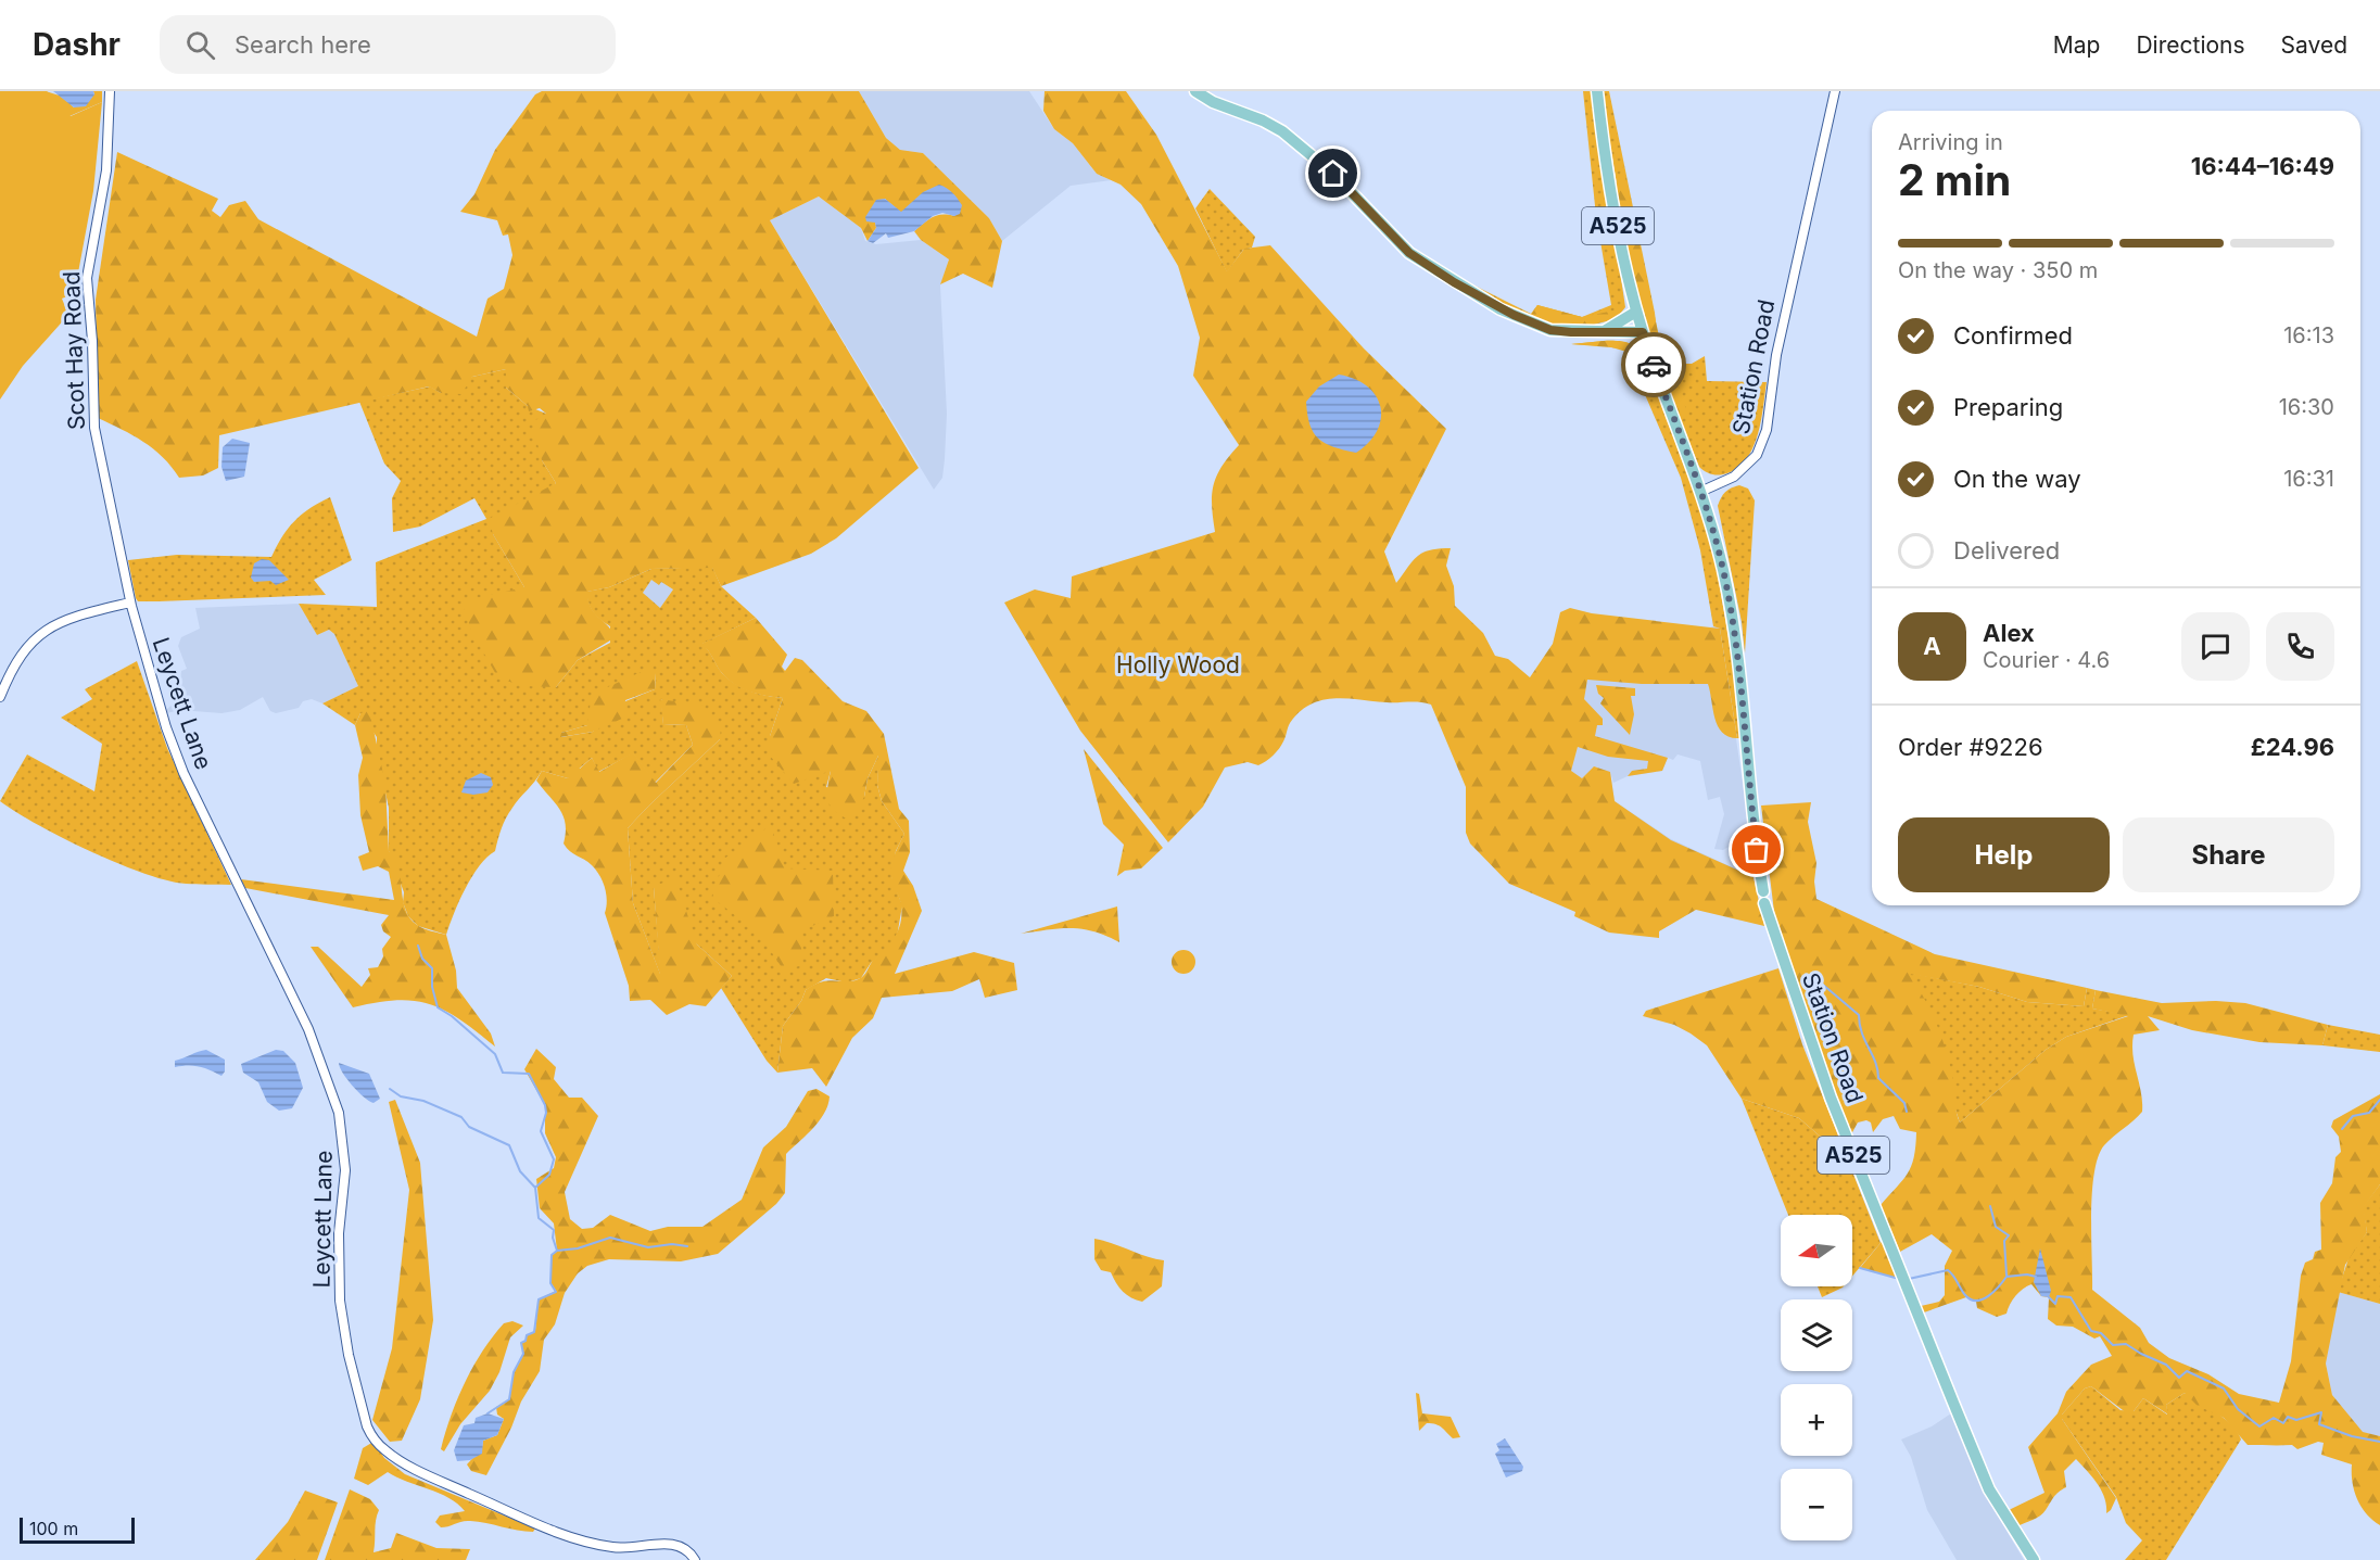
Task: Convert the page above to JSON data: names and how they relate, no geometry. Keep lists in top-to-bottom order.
{
  "streets": {
    "main road": ["A525", "Station Road"],
    "street": ["Scot Hay Road", "Leycett Lane"]
  },
  "crossings": [
    ["A525", "Station Road"],
    ["Scot Hay Road", "Leycett Lane"]
  ],
  "parks": ["Holly Wood"],
  "scale_bar": "100 m",
  "north": "left",
  "page": {
    "header": "Dashr",
    "search": "Search here",
    "nav": ["Map", "Directions", "Saved"],
    "heading": ["2 min", "Arriving in", "16:44–16:49"],
    "panel": [
      "Alex",
      "Courier · 4.6",
      "Order #9226",
      "£24.96"
    ],
    "bar": "On the way · 350 m",
    "list": [
      ["Confirmed", "16:13"],
      ["Preparing", "16:30"],
      ["On the way", "16:31"],
      "Delivered"
    ],
    "round": "A",
    "buttons": ["Help", "Share"],
    "map_buttons": ["+", "−"],
    "scale": "100 m"
  }
}
